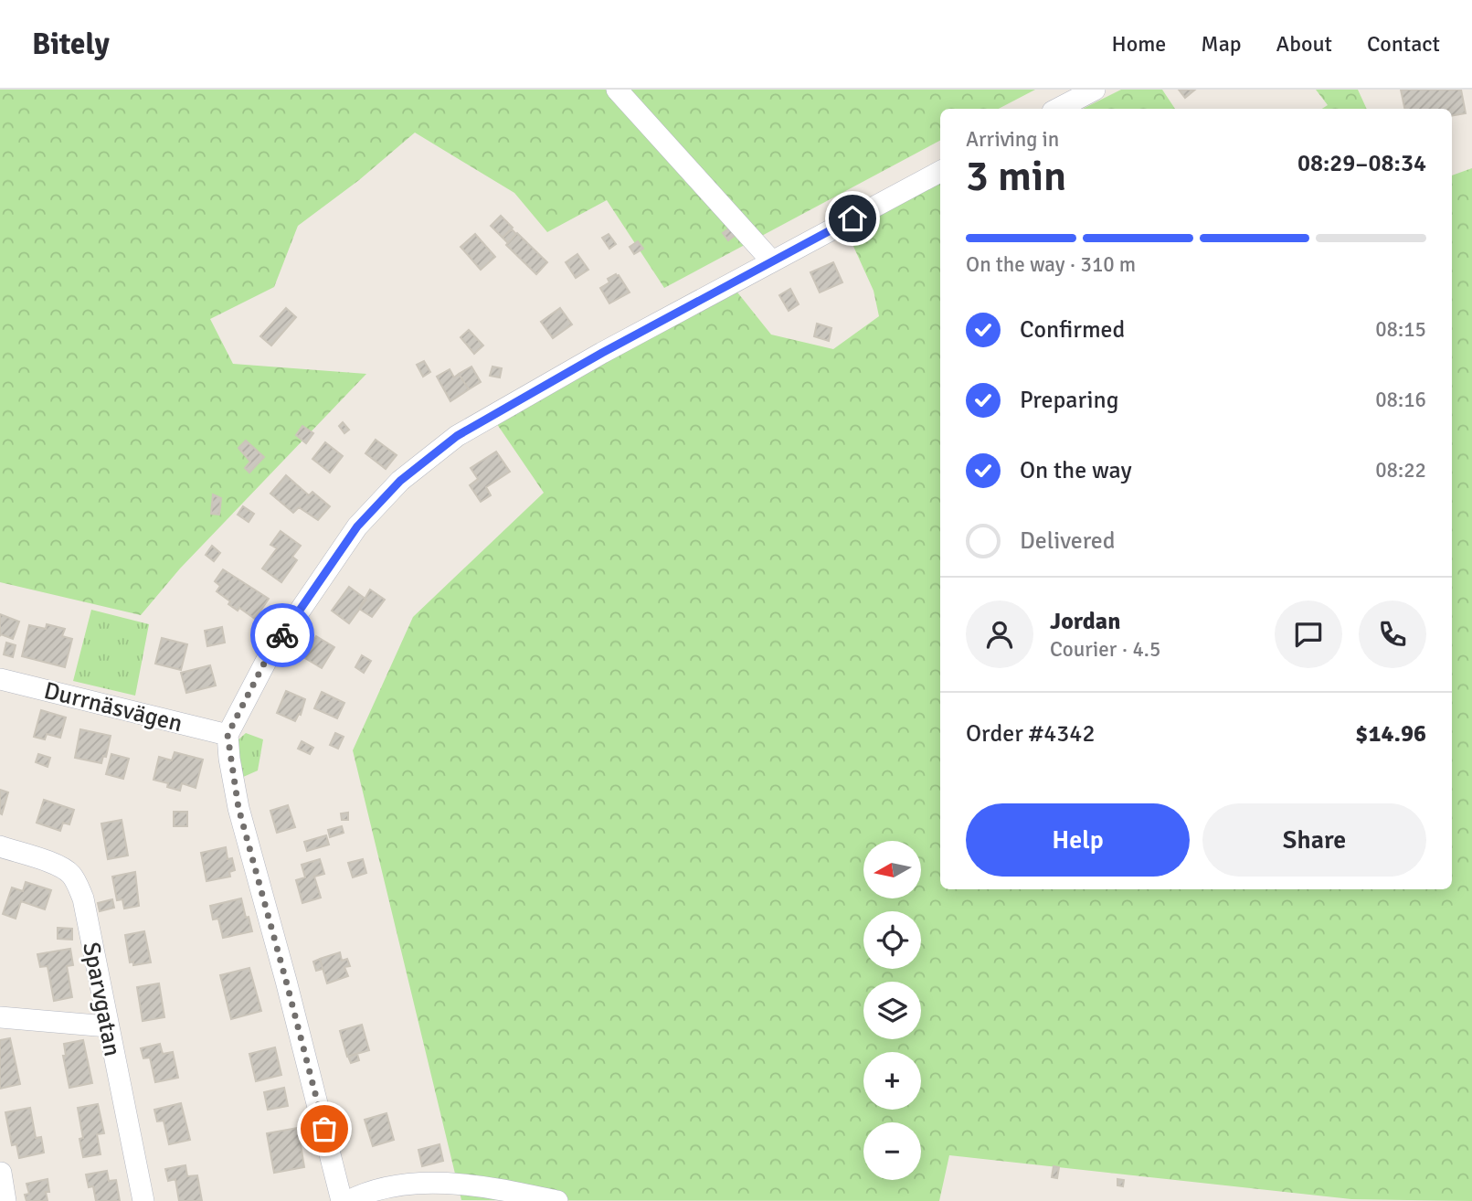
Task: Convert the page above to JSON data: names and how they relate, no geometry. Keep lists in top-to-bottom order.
{
  "streets": {
    "street": ["Durrnäsvägen", "Sparvgatan"]
  },
  "north": "left",
  "page": {
    "header": "Bitely",
    "nav": [
      "Home",
      "Map",
      "About",
      "Contact"
    ],
    "heading": ["3 min", "Arriving in", "08:29–08:34"],
    "panel": [
      "Jordan",
      "Courier · 4.5",
      "Order #4342",
      "$14.96"
    ],
    "bar": "On the way · 310 m",
    "list": [
      ["Confirmed", "08:15"],
      ["Preparing", "08:16"],
      ["On the way", "08:22"],
      "Delivered"
    ],
    "buttons": ["Help", "Share"],
    "map_buttons": ["+", "−"]
  }
}
